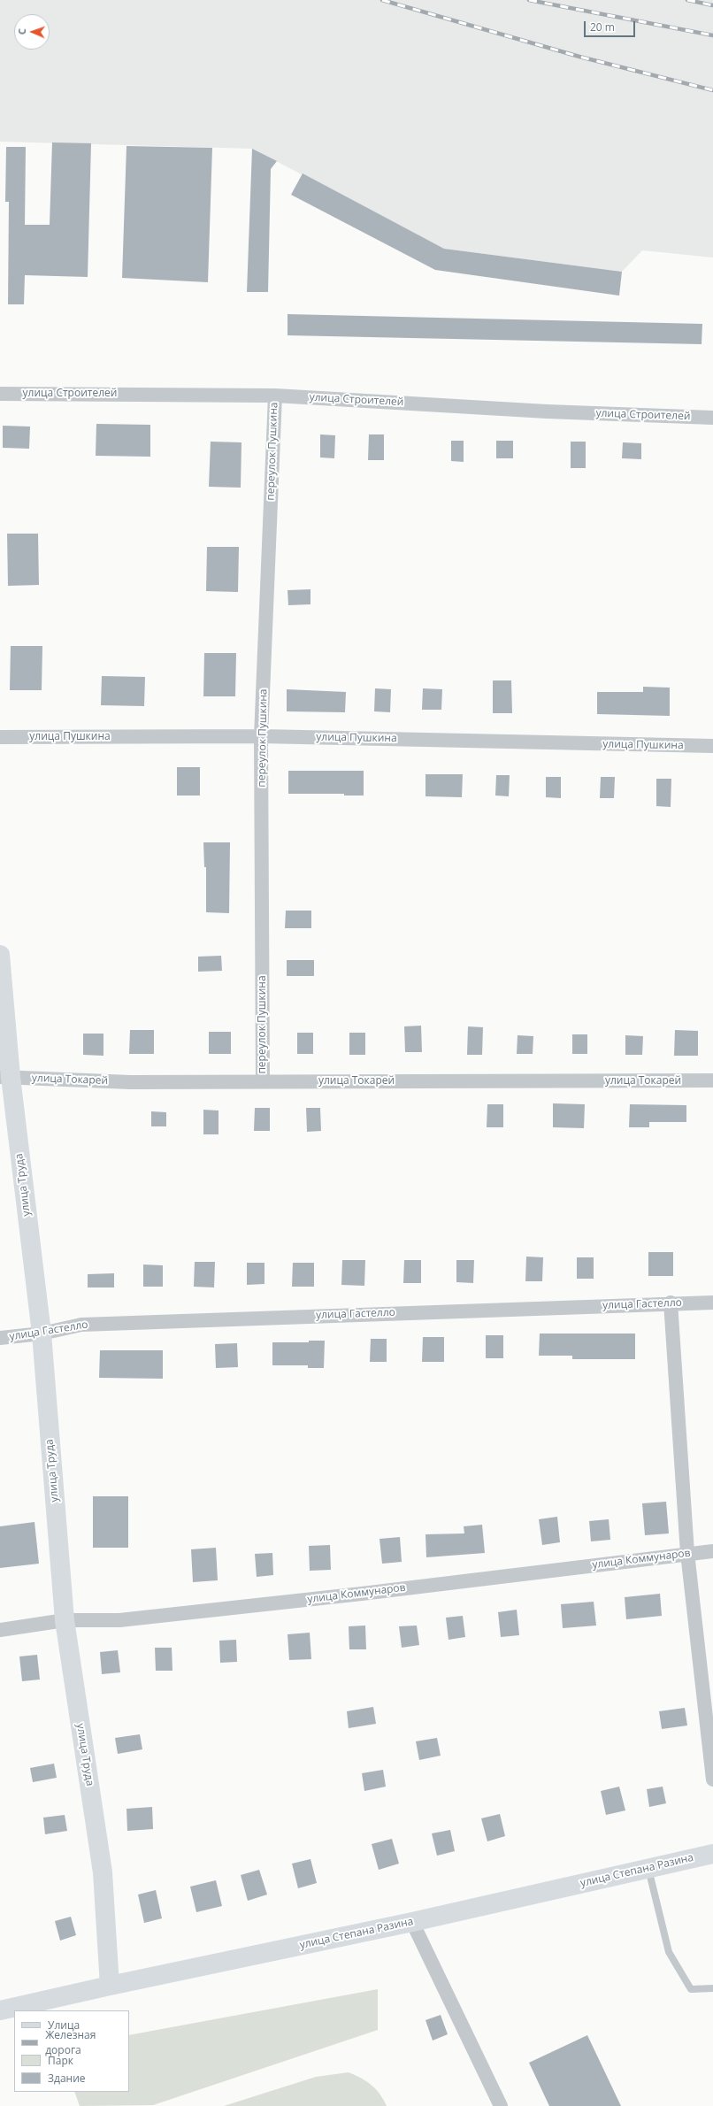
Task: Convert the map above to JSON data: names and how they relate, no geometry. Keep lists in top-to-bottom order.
{
  "streets": {
    "street": [
      "улица Строителей",
      "переулок Пушкина",
      "улица Пушкина",
      "улица Токарей",
      "улица Труда",
      "улица Гастелло",
      "улица Коммунаров",
      "улица Степана Разина"
    ]
  },
  "crossings": [
    ["улица Строителей", "переулок Пушкина"],
    ["переулок Пушкина", "улица Пушкина"],
    ["переулок Пушкина", "улица Токарей"],
    ["улица Токарей", "улица Труда"],
    ["улица Труда", "улица Гастелло"],
    ["улица Труда", "улица Коммунаров"],
    ["улица Труда", "улица Степана Разина"]
  ],
  "legend": [
    "Улица",
    "Железная дорога",
    "Парк",
    "Здание"
  ],
  "scale_bar": "20 m",
  "north": "left"
}
